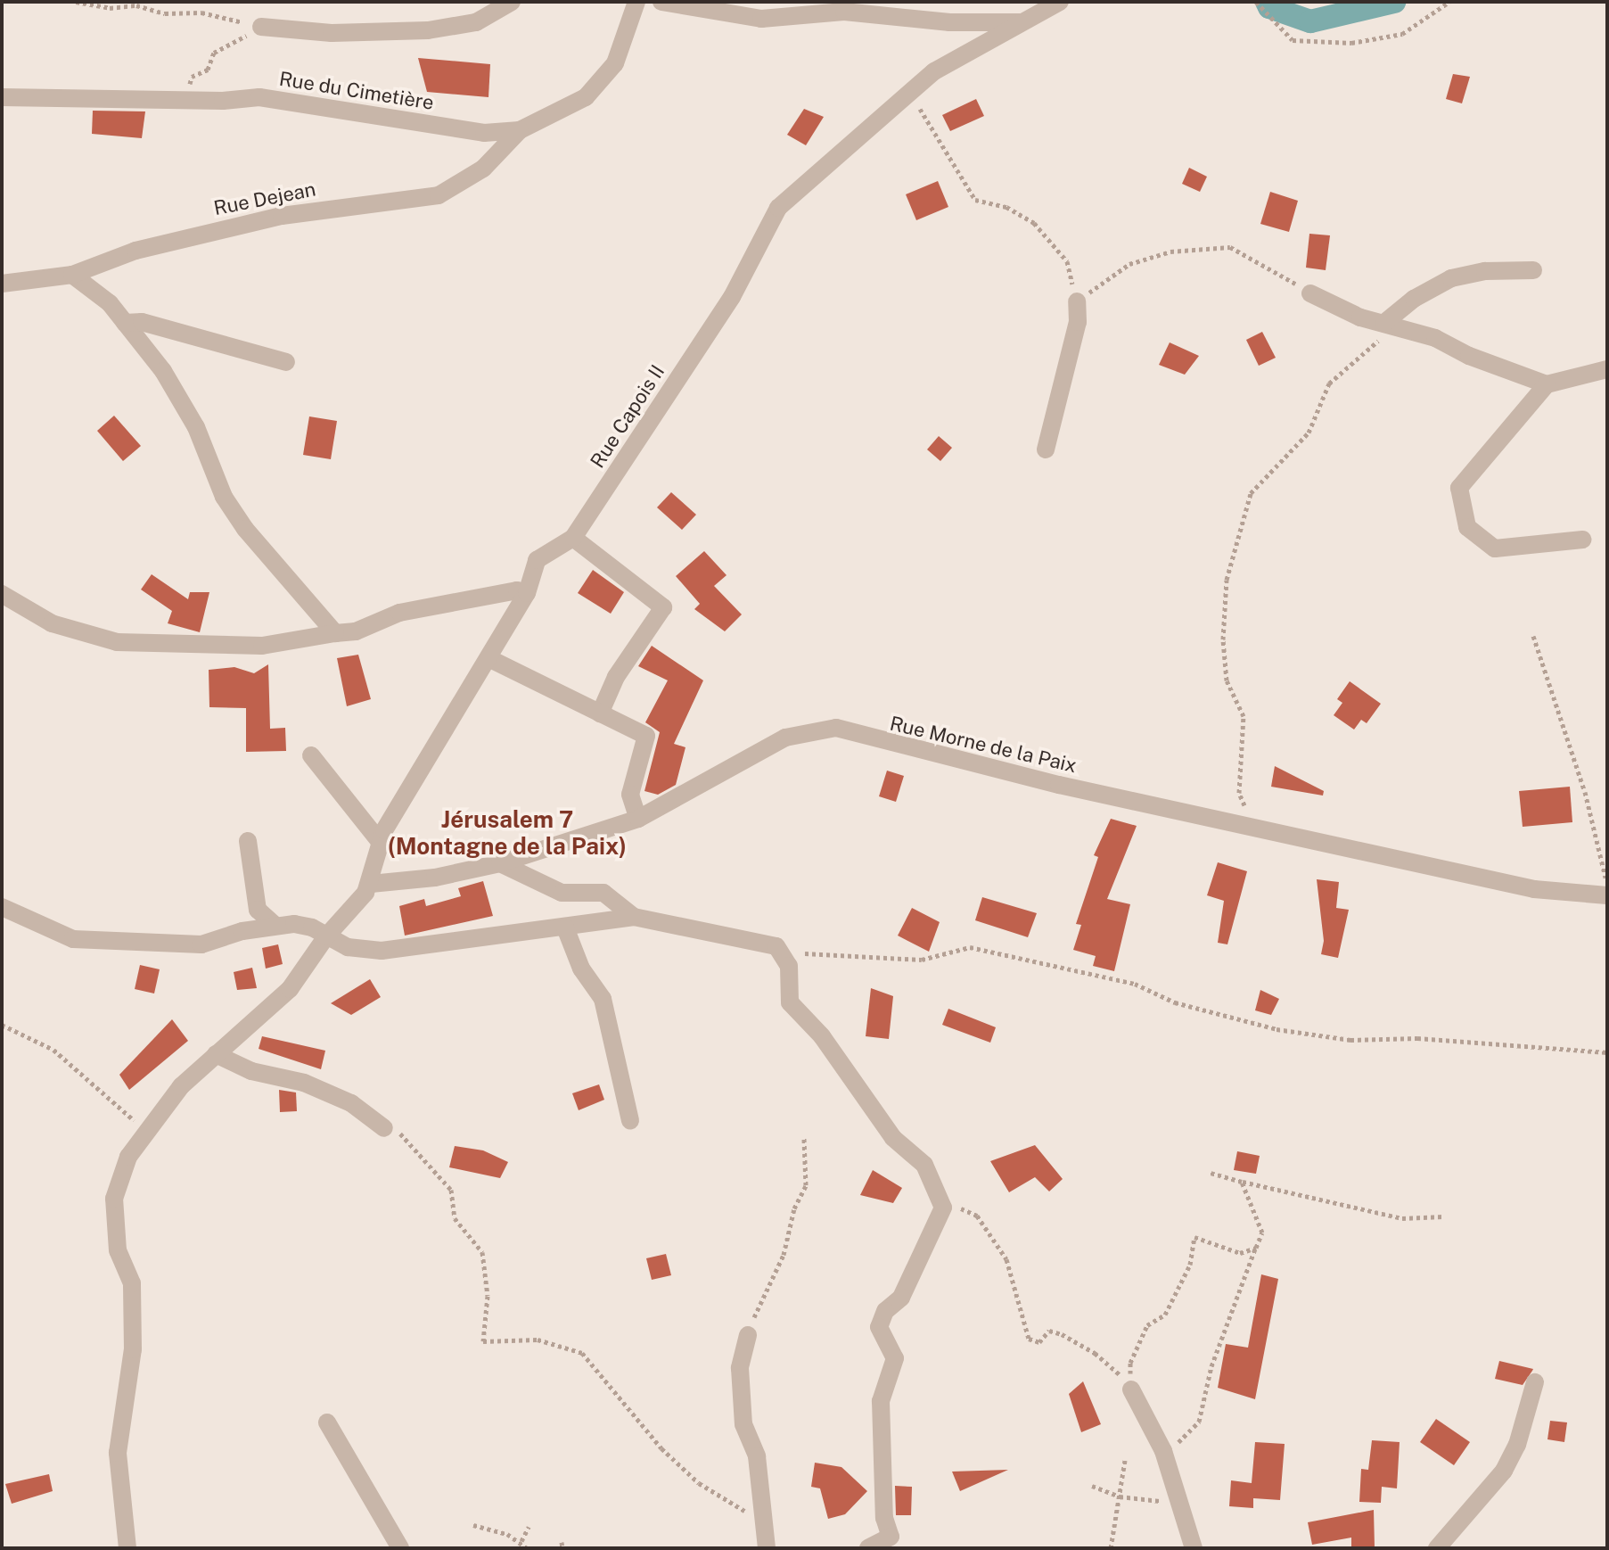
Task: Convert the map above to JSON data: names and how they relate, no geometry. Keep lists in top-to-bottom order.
{
  "streets": {
    "street": [
      "Rue du Cimetière",
      "Rue Dejean",
      "Rue Capois II",
      "Rue Morne de la Paix"
    ]
  },
  "crossings": [
    ["Rue du Cimetière", "Rue Dejean"],
    ["Rue Capois II", "Rue Morne de la Paix"]
  ],
  "districts": ["Jérusalem 7 (Montagne de la Paix)"]
}
